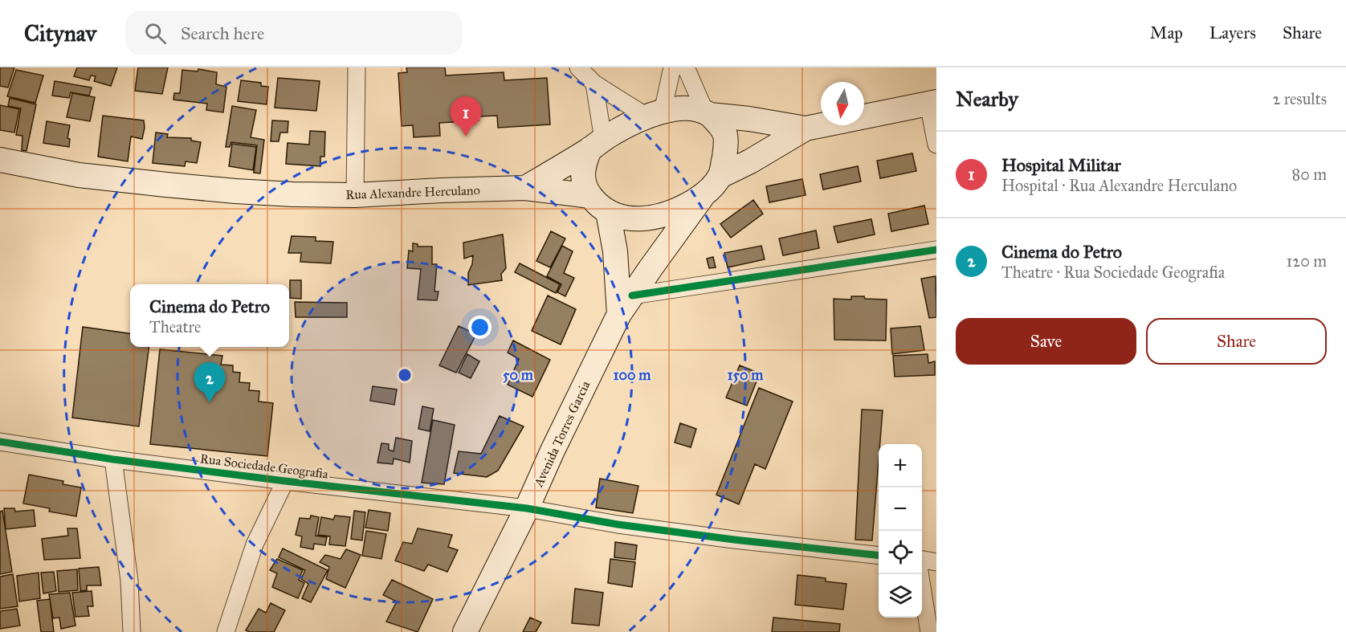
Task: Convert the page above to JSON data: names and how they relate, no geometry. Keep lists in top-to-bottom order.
{
  "streets": {
    "main road": ["Rua Alexandre Herculano", "Avenida Torres Garcia"],
    "street": ["Rua Sociedade Geografia"]
  },
  "crossings": [
    ["Rua Alexandre Herculano", "Avenida Torres Garcia"],
    ["Avenida Torres Garcia", "Rua Sociedade Geografia"]
  ],
  "north": "bottom",
  "page": {
    "header": "Citynav",
    "search": "Search here",
    "nav": ["Map", "Layers", "Share"],
    "heading": ["Nearby", "2 results"],
    "pins": ["1", "2"],
    "list": [
      {
        "mark": "1",
        "name": "Hospital Militar",
        "note": "Hospital · Rua Alexandre Herculano",
        "value": "80 m"
      },
      {
        "mark": "2",
        "name": "Cinema do Petro",
        "note": "Theatre · Rua Sociedade Geografia",
        "value": "120 m"
      }
    ],
    "popup": ["Cinema do Petro", "Theatre"],
    "buttons": ["Save", "Share"],
    "map_buttons": ["+", "−"]
  },
  "rings": ["50 m", "100 m", "150 m"]
}
